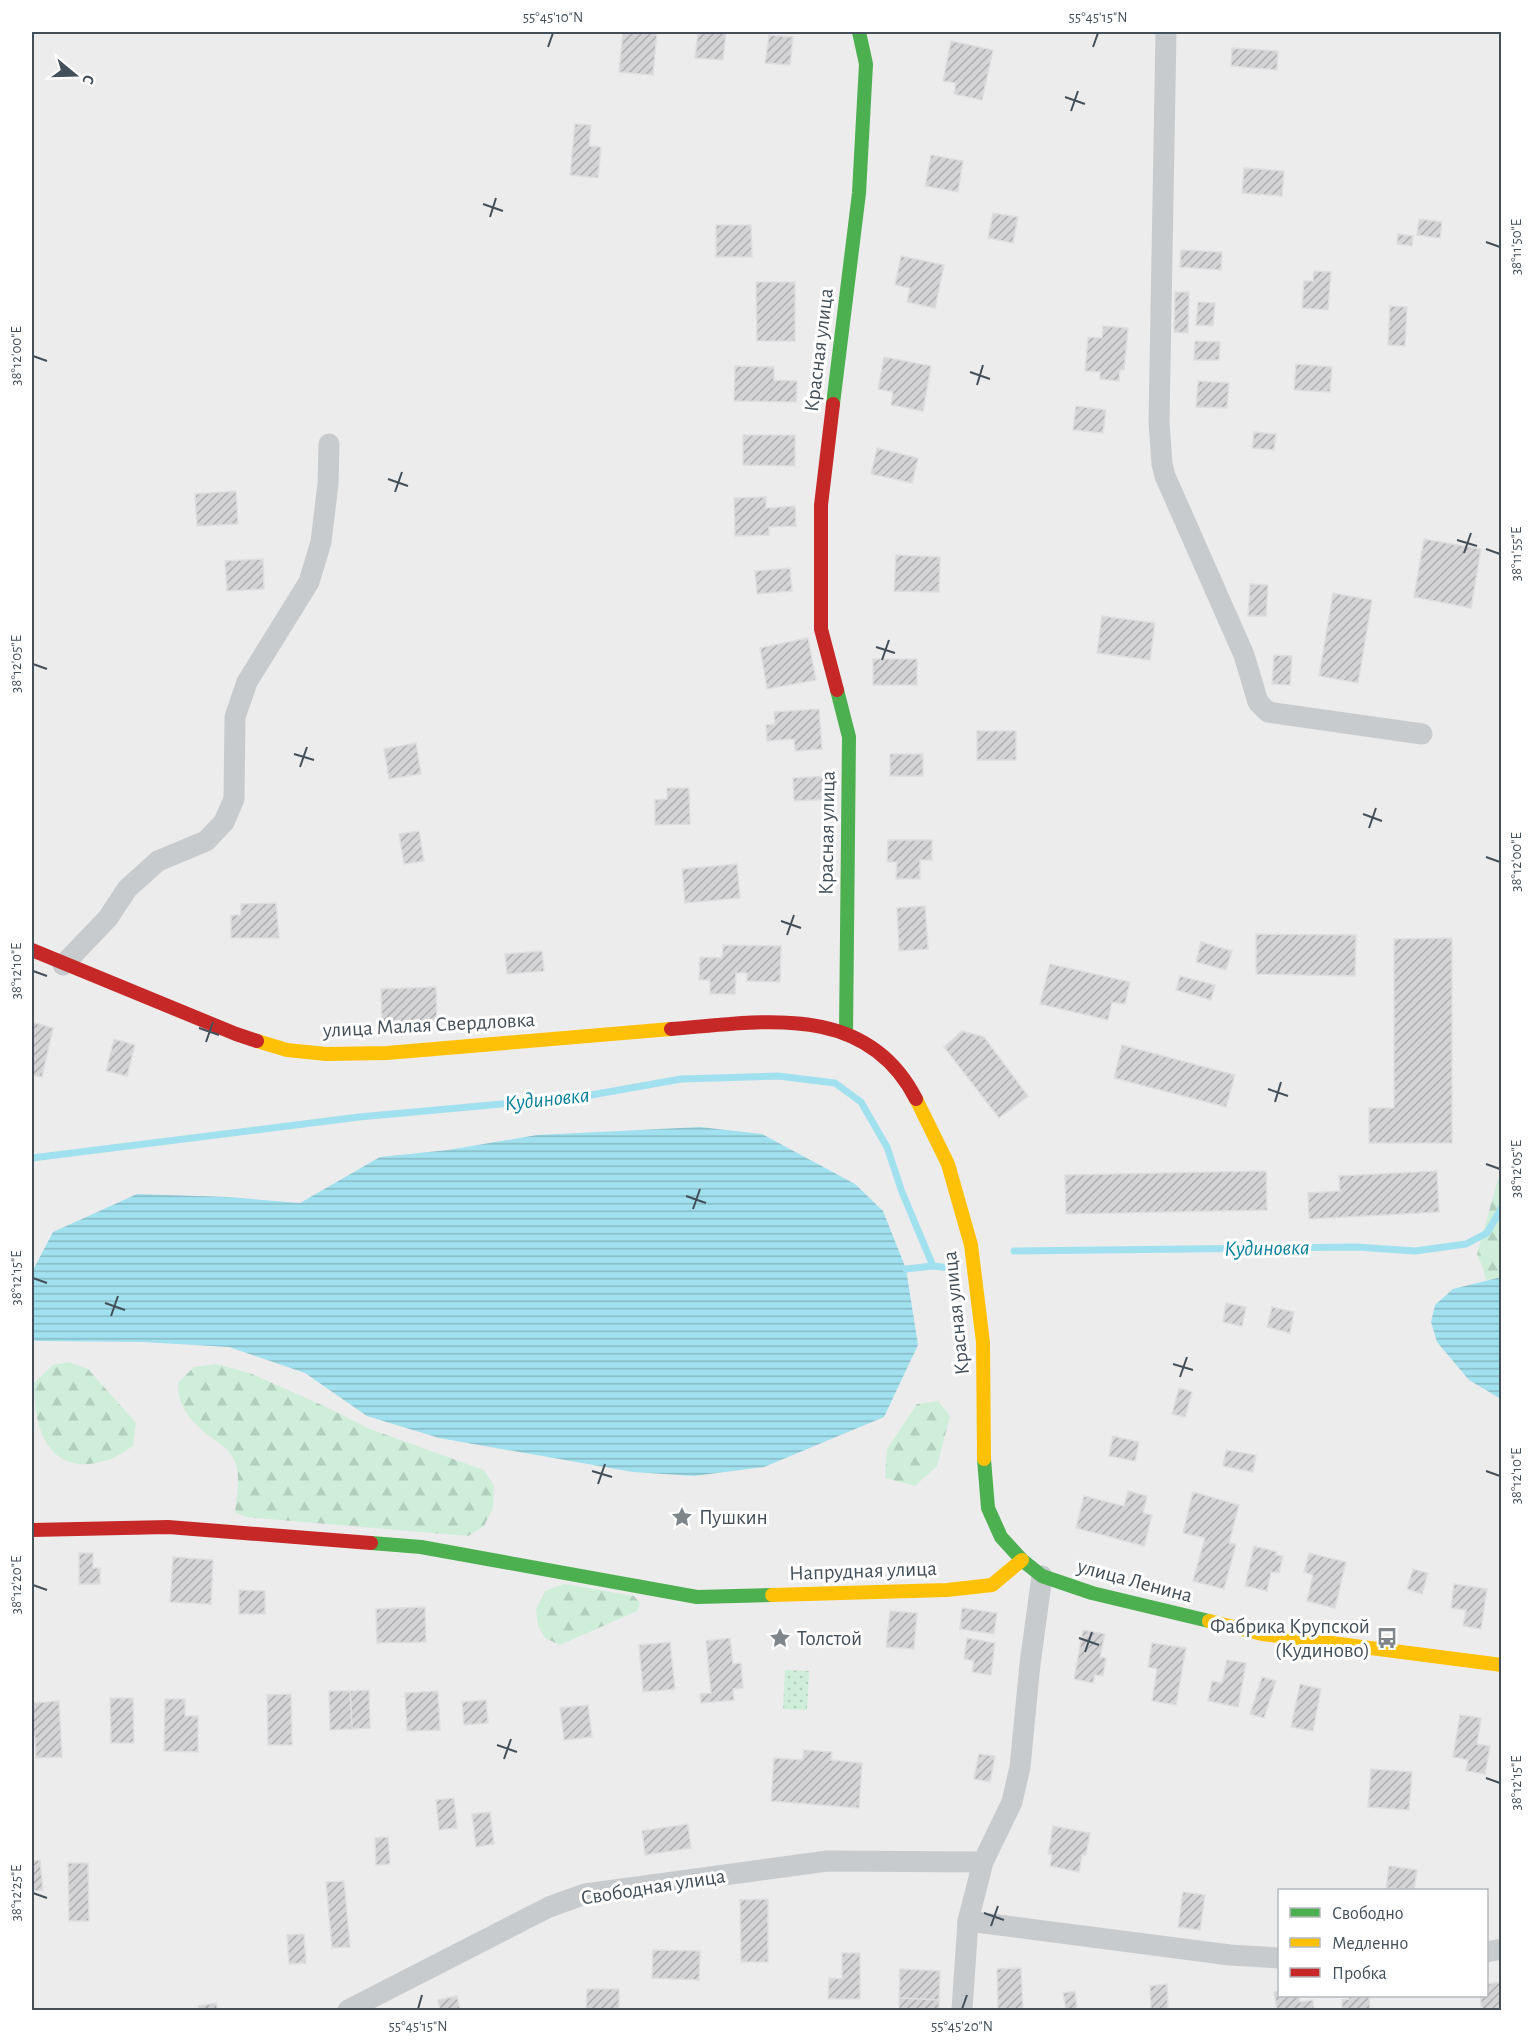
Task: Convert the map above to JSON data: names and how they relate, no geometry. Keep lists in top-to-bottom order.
{
  "streets": {
    "street": [
      "Красная улица",
      "улица Малая Свердловка",
      "Напрудная улица",
      "улица Ленина",
      "Свободная улица"
    ]
  },
  "crossings": [
    ["Красная улица", "улица Малая Свердловка"],
    ["Красная улица", "Напрудная улица"],
    ["Красная улица", "улица Ленина"]
  ],
  "water": ["Кудиновка"],
  "places": {
    "place": ["Пушкин", "Толстой"],
    "bus stop": ["Фабрика Крупской (Кудиново)"]
  },
  "legend": ["Свободно", "Медленно", "Пробка"],
  "north": "right",
  "coordinates": [
    "55°45'10\"N",
    "55°45'15\"N",
    "38°11'50\"E",
    "38°12'00\"E",
    "38°11'55\"E",
    "38°12'05\"E",
    "38°12'10\"E",
    "38°12'15\"E",
    "38°12'20\"E",
    "38°12'25\"E",
    "55°45'20\"N"
  ]
}
